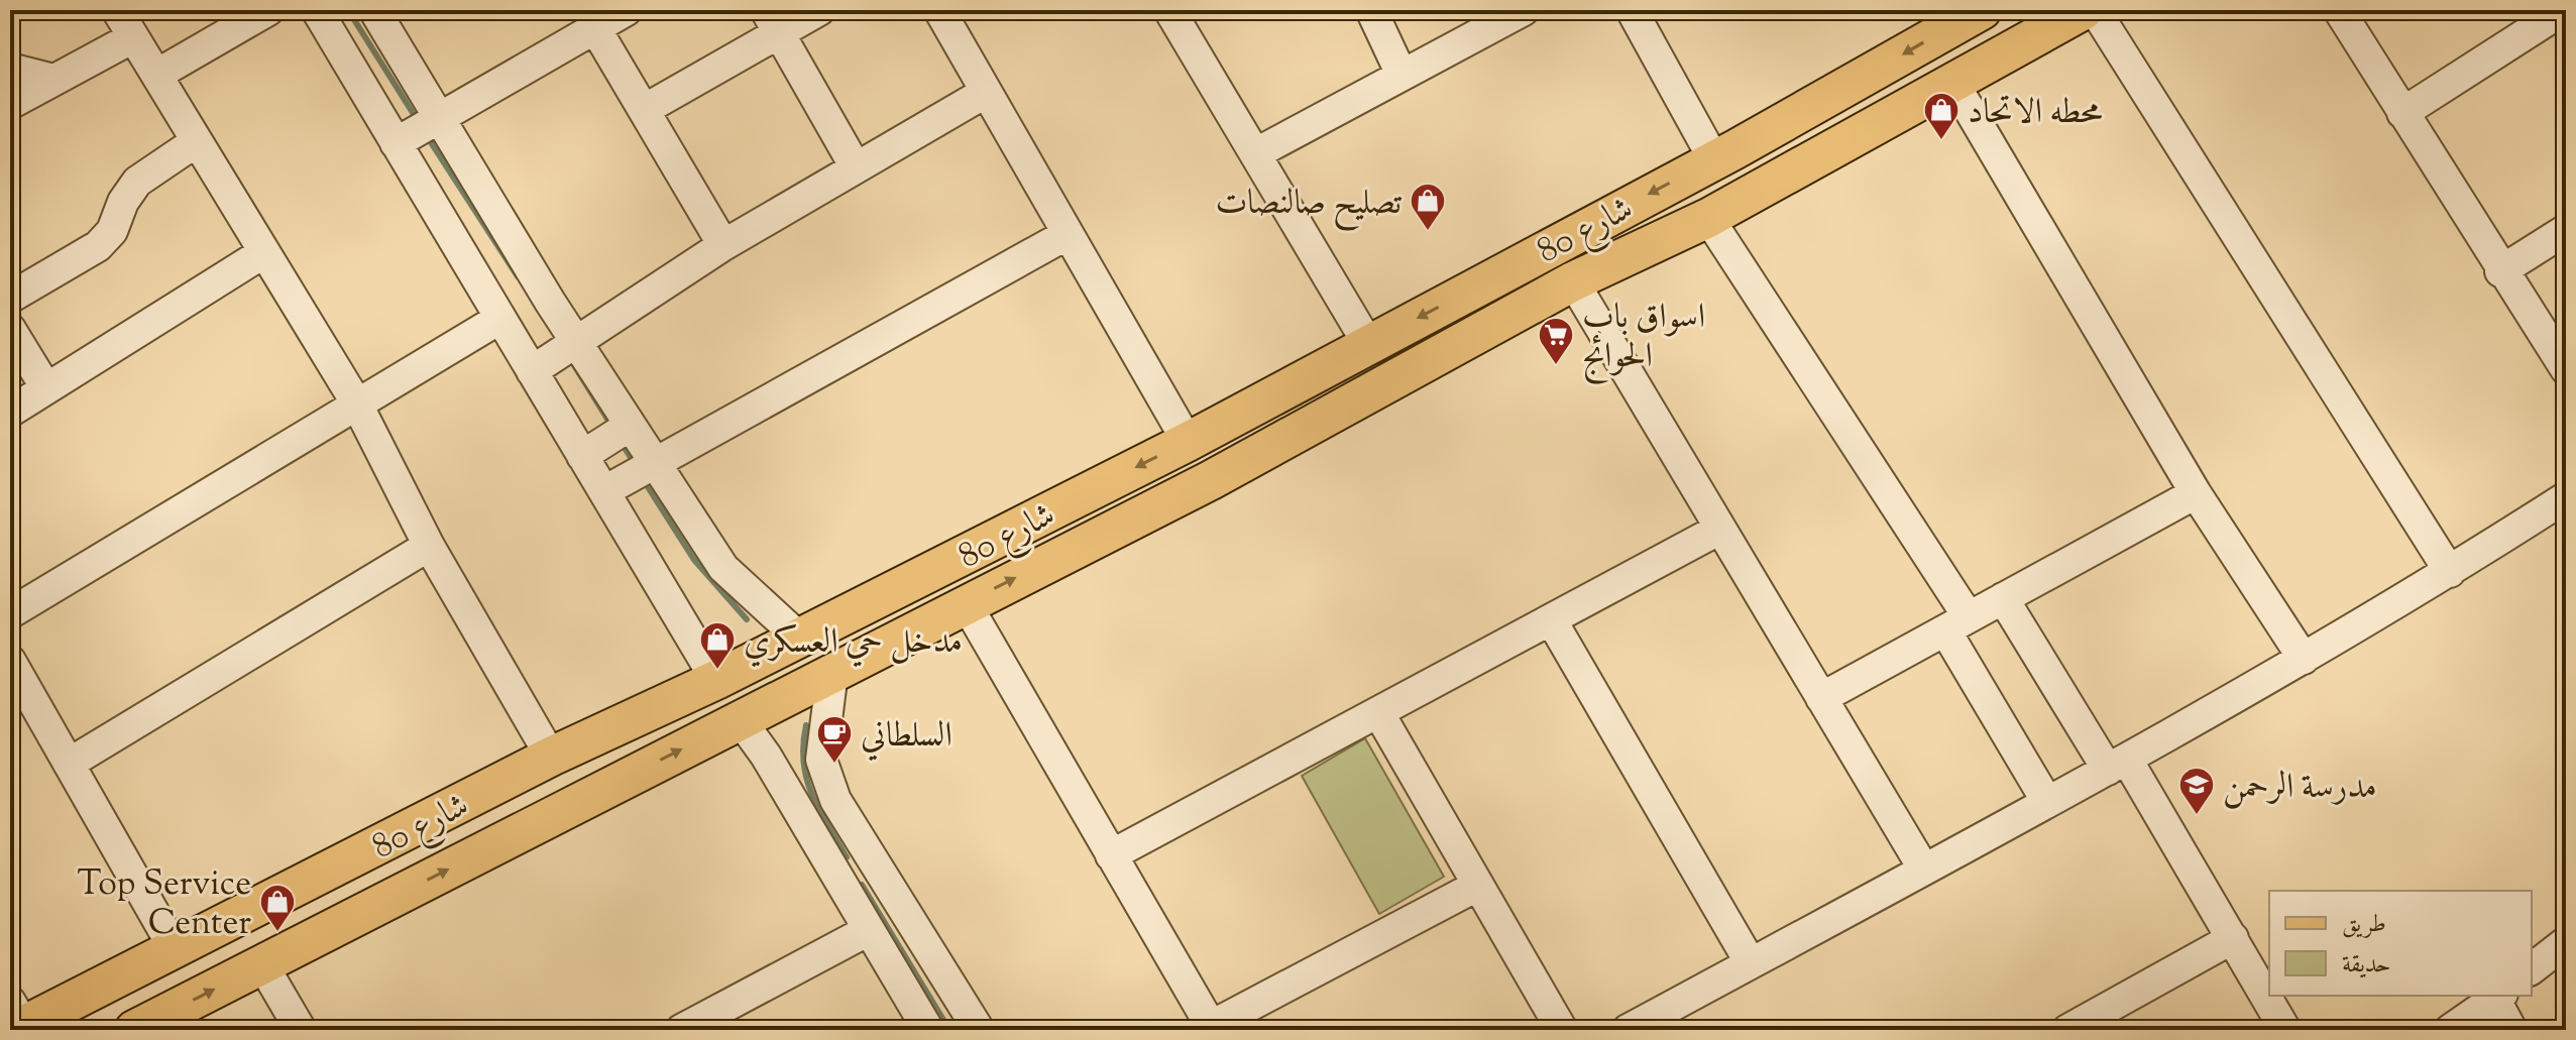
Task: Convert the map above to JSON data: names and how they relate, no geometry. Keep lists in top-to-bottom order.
{
  "streets": {
    "main road": ["شارع 80"]
  },
  "places": {
    "shop": [
      "محطه الاتحاد",
      "تصليح صالنصات",
      "مدخل حي العسكري",
      "Top Service Center"
    ],
    "supermarket": ["اسواق باب الحوائج"],
    "cafe": ["السلطاني"],
    "school or university": ["مدرسة الرحمن"]
  },
  "legend": ["طريق", "حديقة"]
}
